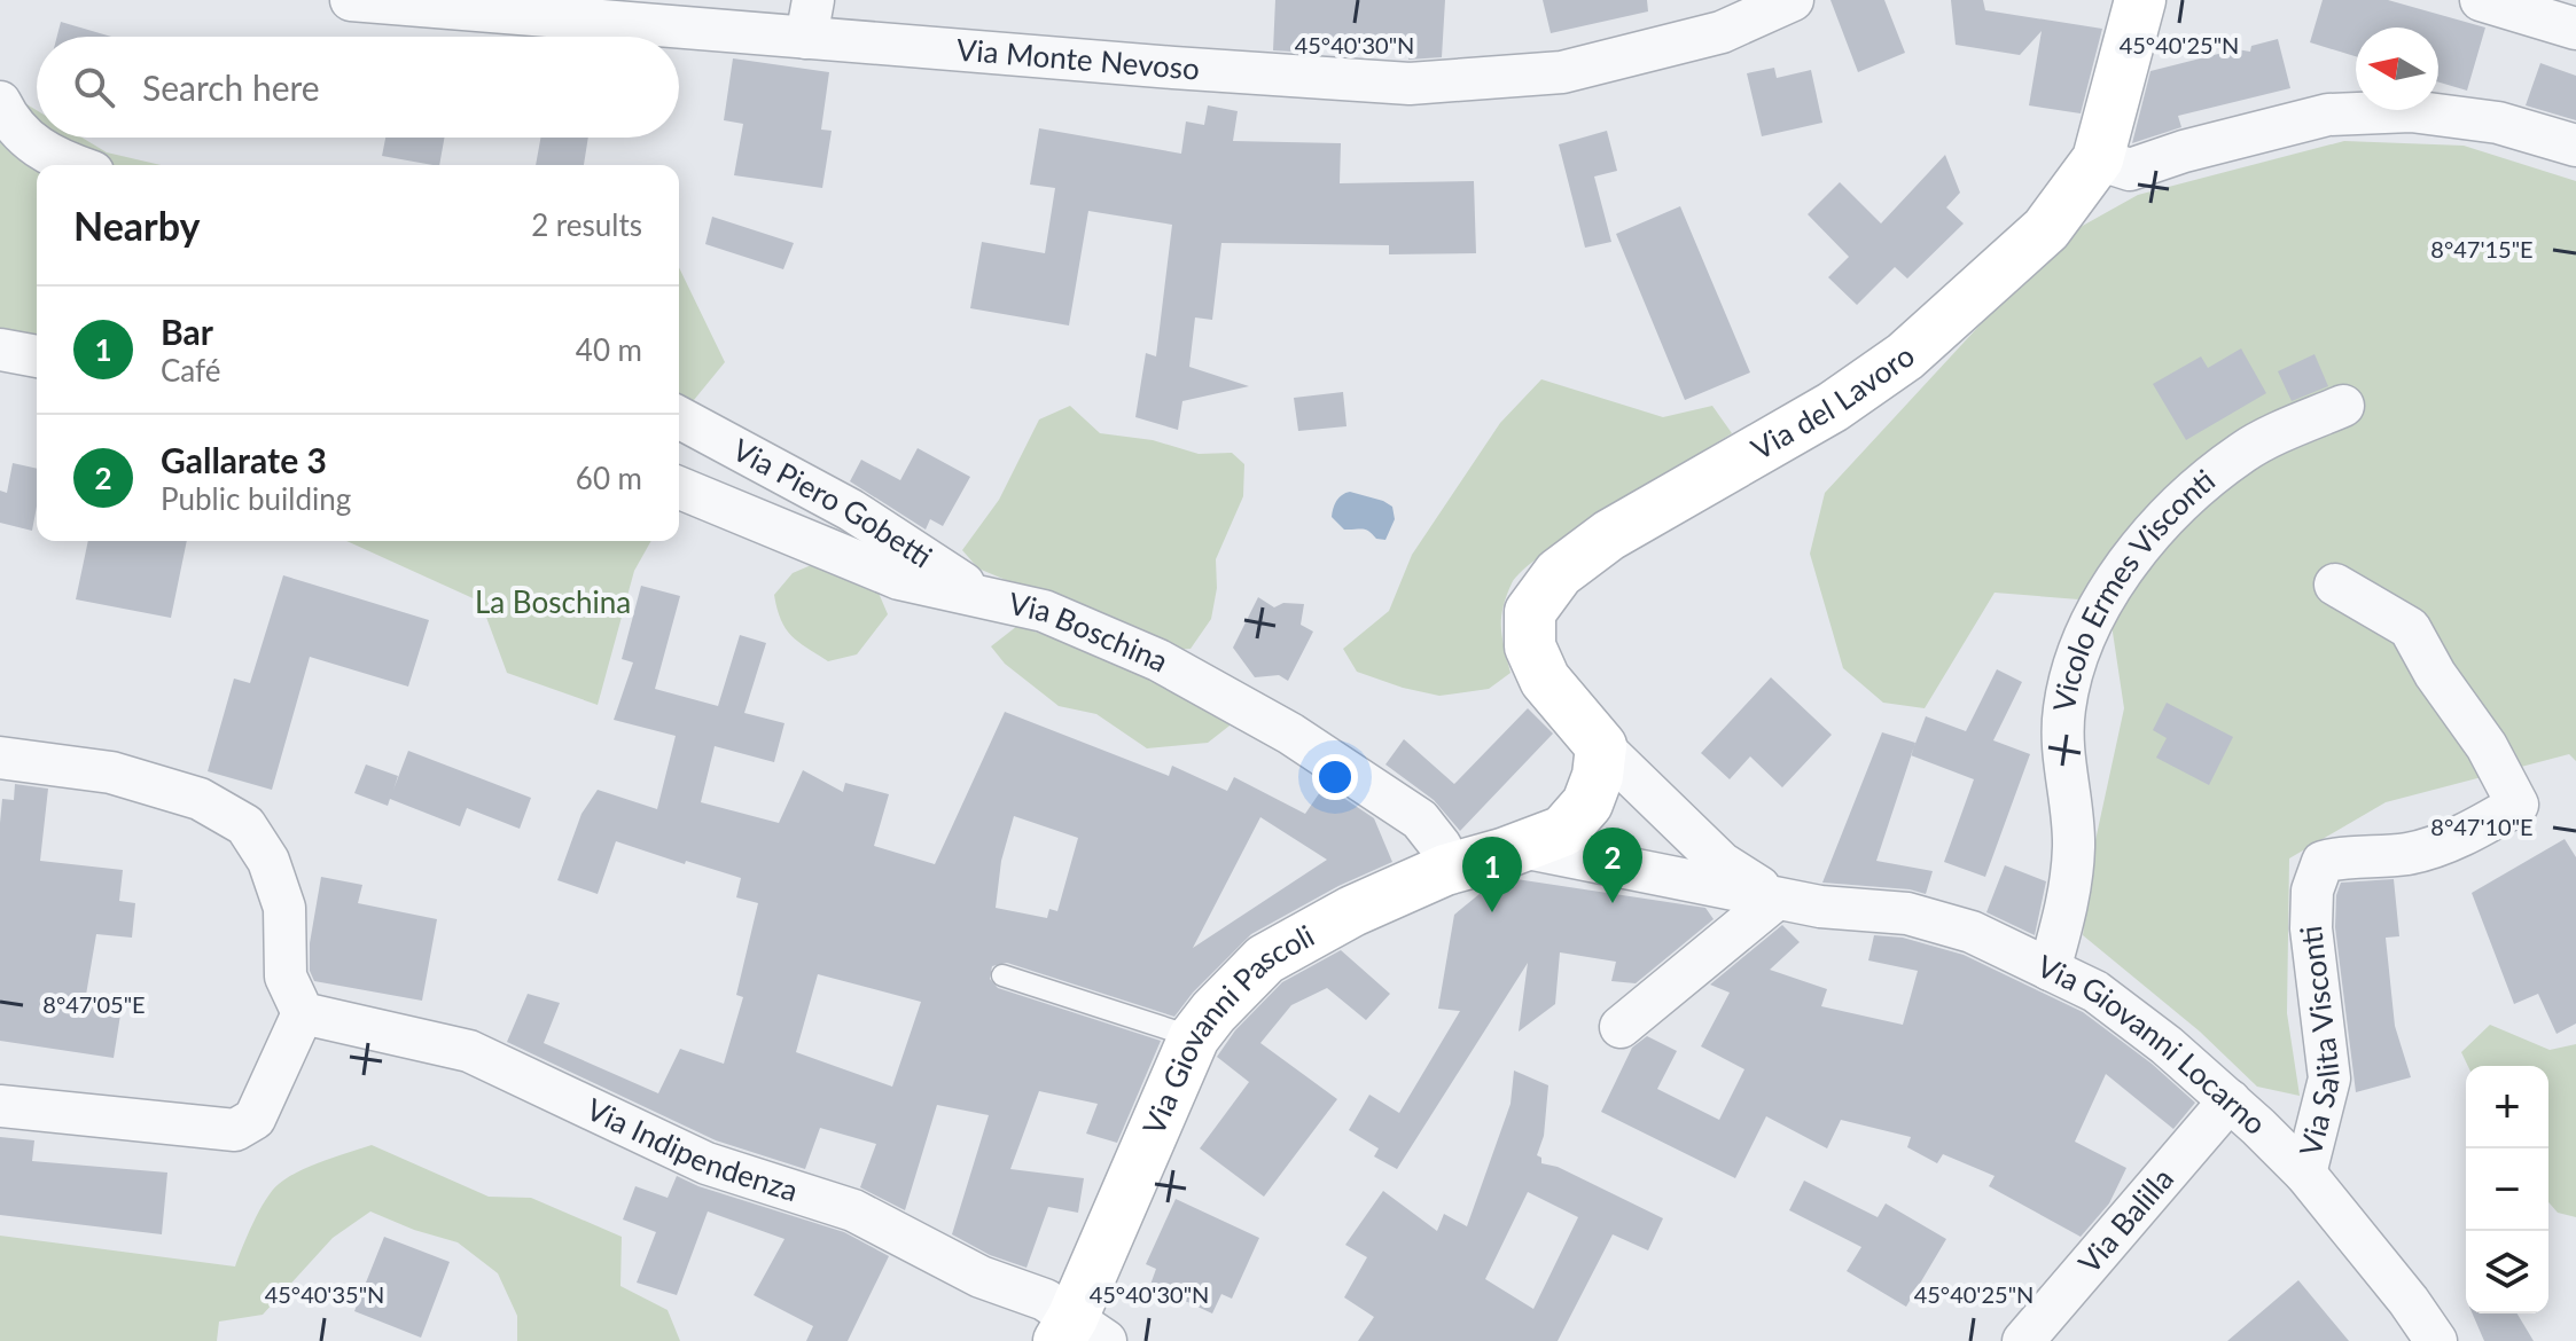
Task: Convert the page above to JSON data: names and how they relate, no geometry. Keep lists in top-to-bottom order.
{
  "streets": {
    "street": [
      "Via Monte Nevoso",
      "Via del Lavoro",
      "Via Piero Gobetti",
      "Vicolo Ermes Visconti",
      "Via Boschina",
      "Via Giovanni Pascoli",
      "Via Salita Visconti",
      "Via Giovanni Locarno",
      "Via Indipendenza",
      "Via Balilla"
    ]
  },
  "crossings": [
    ["Via del Lavoro", "Via Giovanni Pascoli"],
    ["Via Piero Gobetti", "Via Boschina"],
    ["Vicolo Ermes Visconti", "Via Giovanni Locarno"],
    ["Via Boschina", "Via Giovanni Pascoli"],
    ["Via Giovanni Pascoli", "Via Giovanni Locarno"],
    ["Via Giovanni Pascoli", "Via Indipendenza"],
    ["Via Salita Visconti", "Via Giovanni Locarno"],
    ["Via Giovanni Locarno", "Via Balilla"]
  ],
  "parks": ["La Boschina"],
  "north": "left",
  "page": {
    "search": "Search here",
    "heading": ["Nearby", "2 results"],
    "list": [
      {
        "mark": "1",
        "name": "Bar",
        "note": "Café",
        "value": "40 m"
      },
      {
        "mark": "2",
        "name": "Gallarate 3",
        "note": "Public building",
        "value": "60 m"
      }
    ],
    "pins": ["2", "1"],
    "map_buttons": ["+", "−"]
  },
  "coordinates": [
    "45°40'30\"N",
    "45°40'25\"N",
    "8°47'15\"E",
    "8°47'10\"E",
    "8°47'05\"E",
    "45°40'35\"N"
  ]
}
